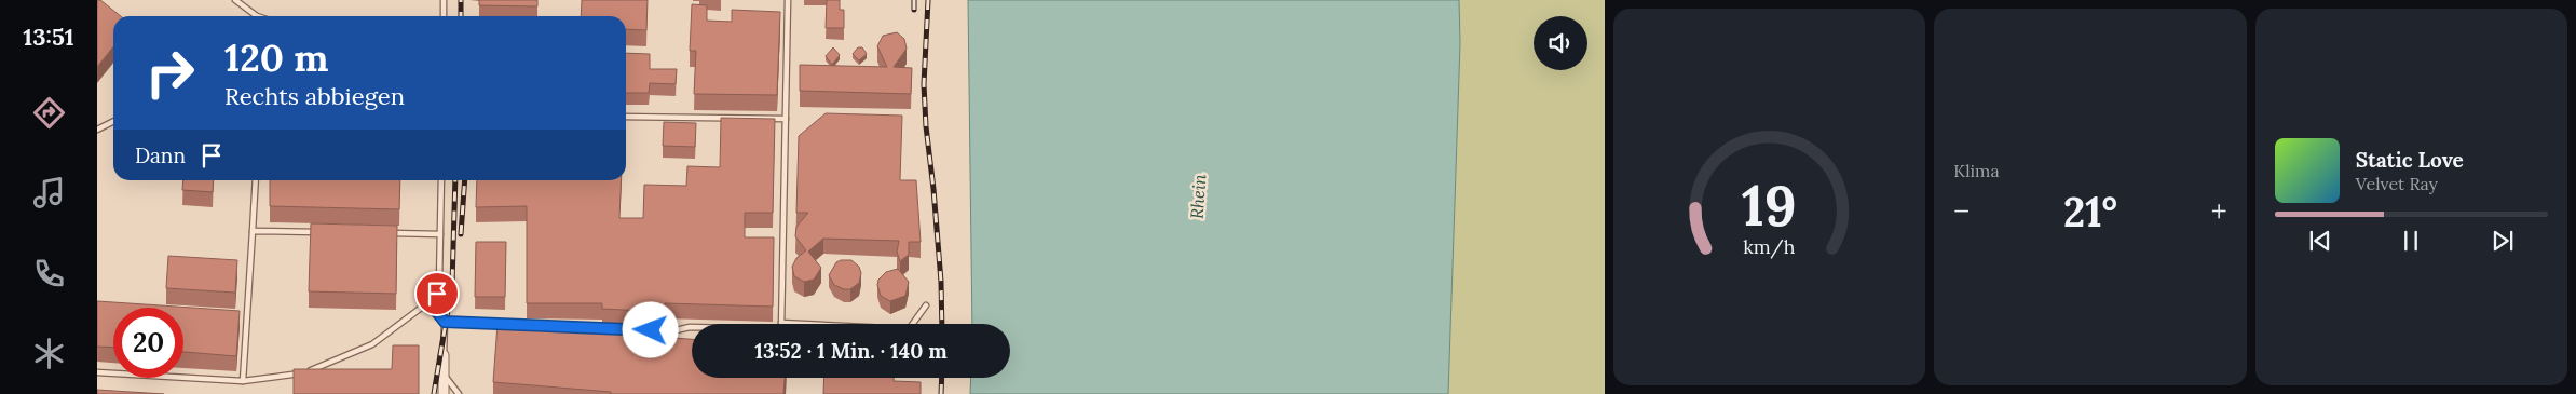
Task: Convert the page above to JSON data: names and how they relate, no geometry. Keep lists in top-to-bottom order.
{
  "water": ["Rhein"],
  "page": {
    "tabs": "13:51",
    "tile": "Klima",
    "turn": ["120 m", "Rechts abbiegen"],
    "then": "Dann",
    "song": ["Static Love", "Velvet Ray"],
    "heat": ["−", "21°", "+"],
    "limit": "20",
    "trip": "13:52 · 1 Min. · 140 m",
    "gauge": ["19", "km/h"]
  }
}
